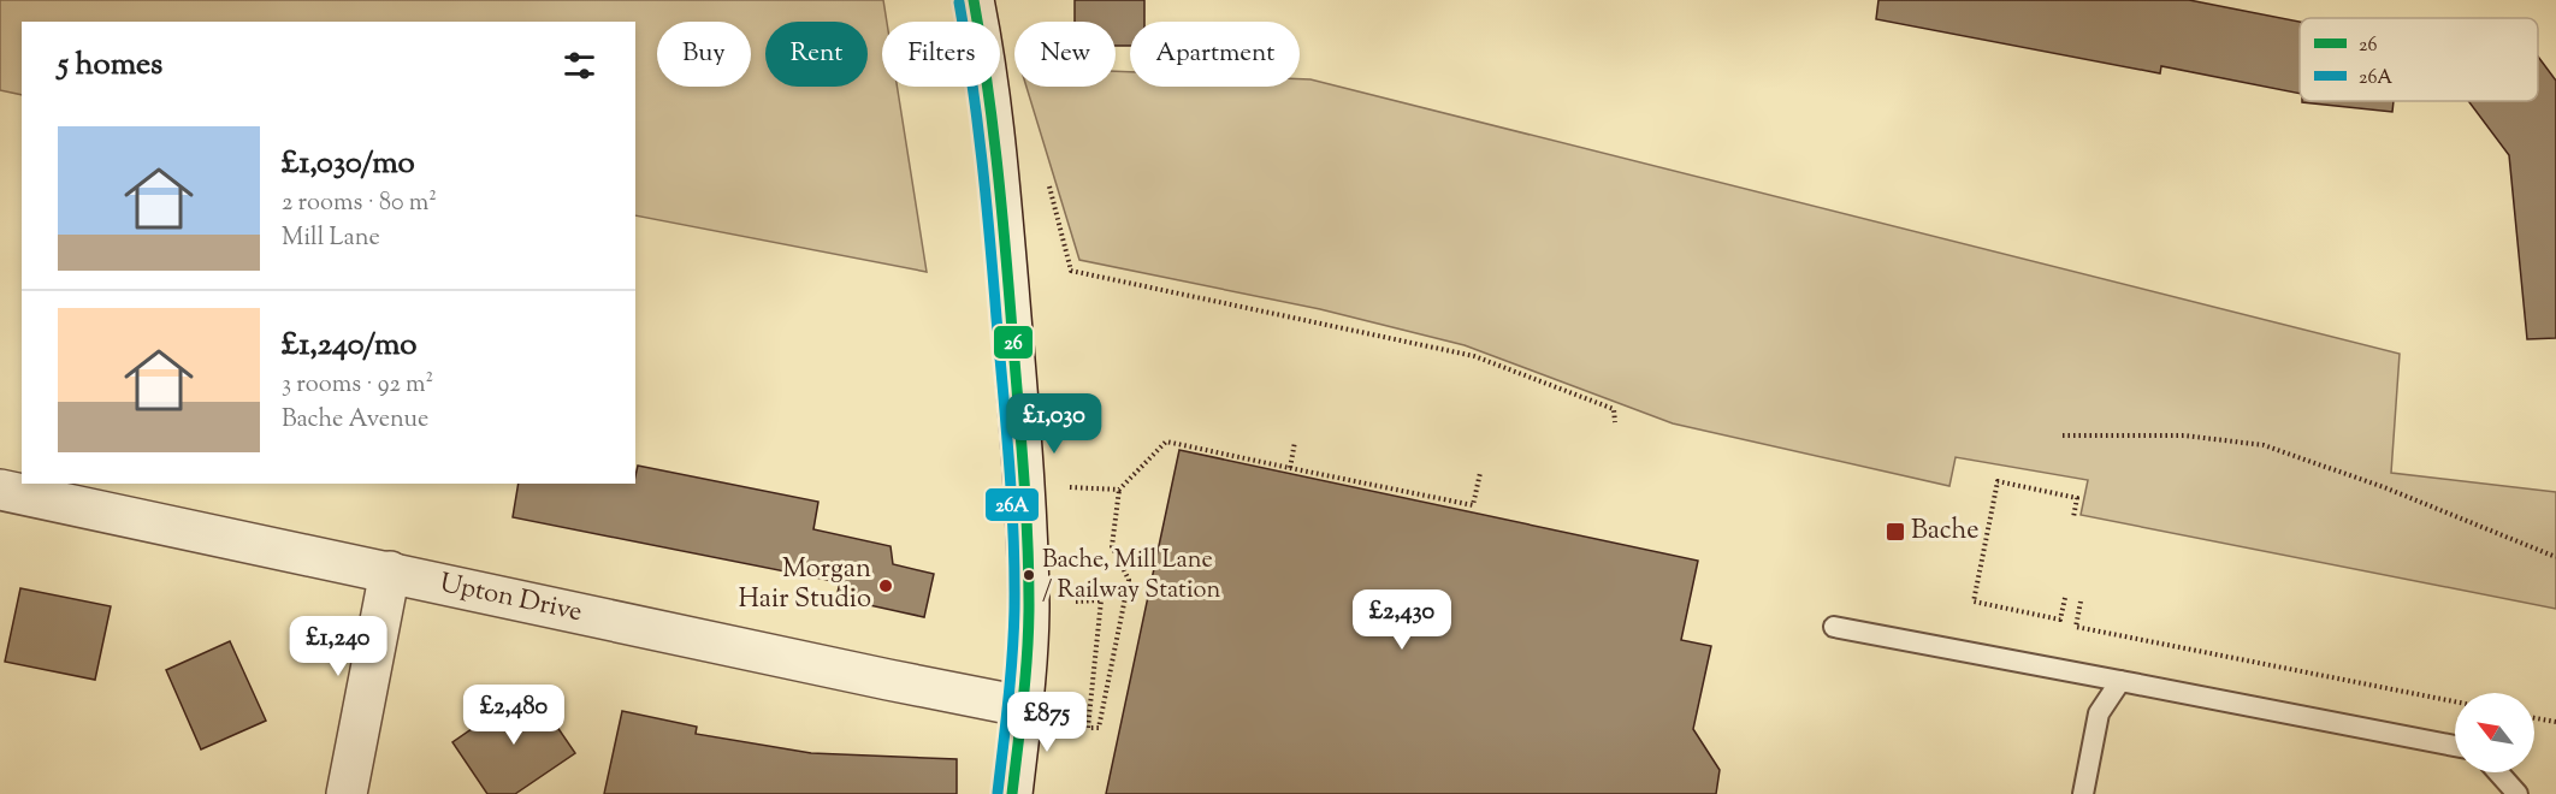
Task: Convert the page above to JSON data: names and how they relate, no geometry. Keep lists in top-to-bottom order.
{
  "streets": {
    "street": ["Upton Drive"]
  },
  "places": {
    "transit": ["Bache"],
    "other": ["Bache, Mill Lane / Railway Station", "Morgan Hair Studio"]
  },
  "lines": ["transit line 26", "transit line 26A"],
  "legend": ["26", "26A"],
  "north": "top left",
  "page": {
    "chip": [
      "Buy",
      "Rent",
      "Filters",
      "New",
      "Apartment"
    ],
    "heading": "5 homes",
    "list": [
      {
        "name": "£1,030/mo",
        "note": "2 rooms · 80 m² · Mill Lane"
      },
      {
        "name": "£1,240/mo",
        "note": "3 rooms · 92 m² · Bache Avenue"
      }
    ],
    "price": [
      "£1,030",
      "£2,430",
      "£1,240",
      "£2,480",
      "£875"
    ]
  }
}
